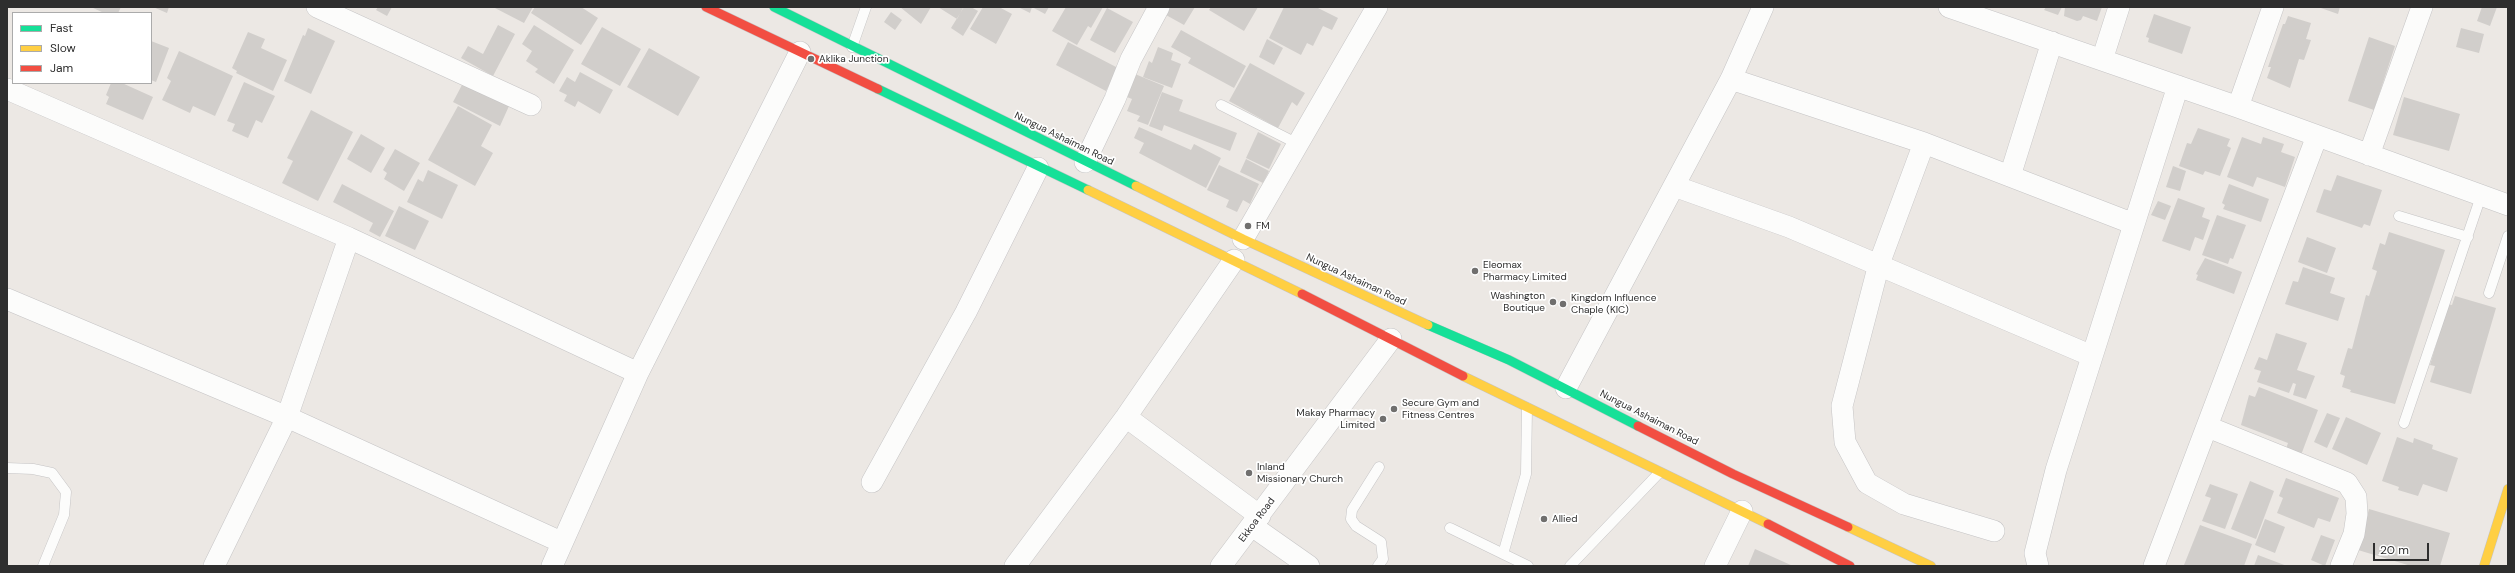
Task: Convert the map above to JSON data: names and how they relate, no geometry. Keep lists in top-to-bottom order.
{
  "streets": {
    "main road": ["Nungua Ashaiman Road"],
    "street": ["Ekkoa Road"]
  },
  "places": [
    "Aklika Junction",
    "FM",
    "Eleomax Pharmacy Limited",
    "Washington Boutique",
    "Kingdom Influence Chaple (KIC)",
    "Secure Gym and Fitness Centres",
    "Makay Pharmacy Limited",
    "Inland Missionary Church",
    "Allied"
  ],
  "legend": ["Fast", "Slow", "Jam"],
  "scale_bar": "20 m"
}
